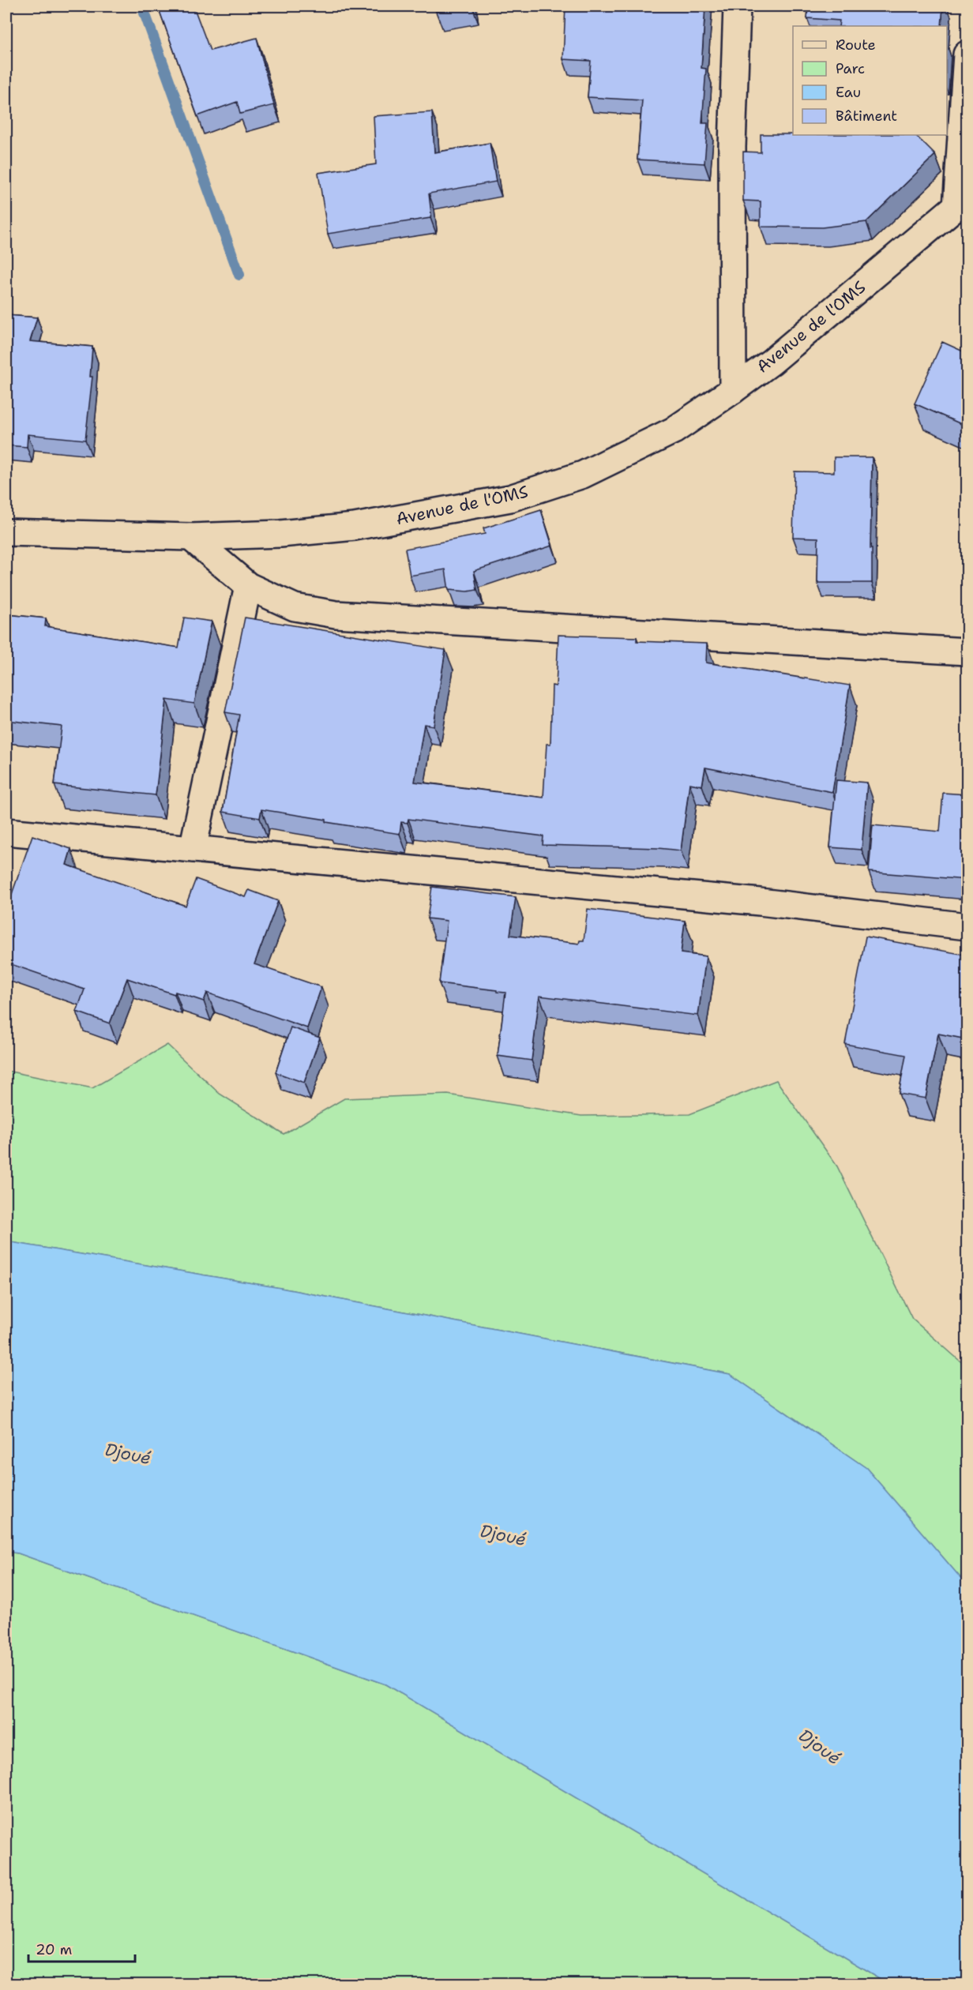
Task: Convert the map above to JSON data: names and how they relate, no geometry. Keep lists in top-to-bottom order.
{
  "streets": {
    "street": ["Avenue de l'OMS"]
  },
  "water": ["Djoué"],
  "legend": [
    "Route",
    "Parc",
    "Eau",
    "Bâtiment"
  ],
  "scale_bar": "20 m"
}
